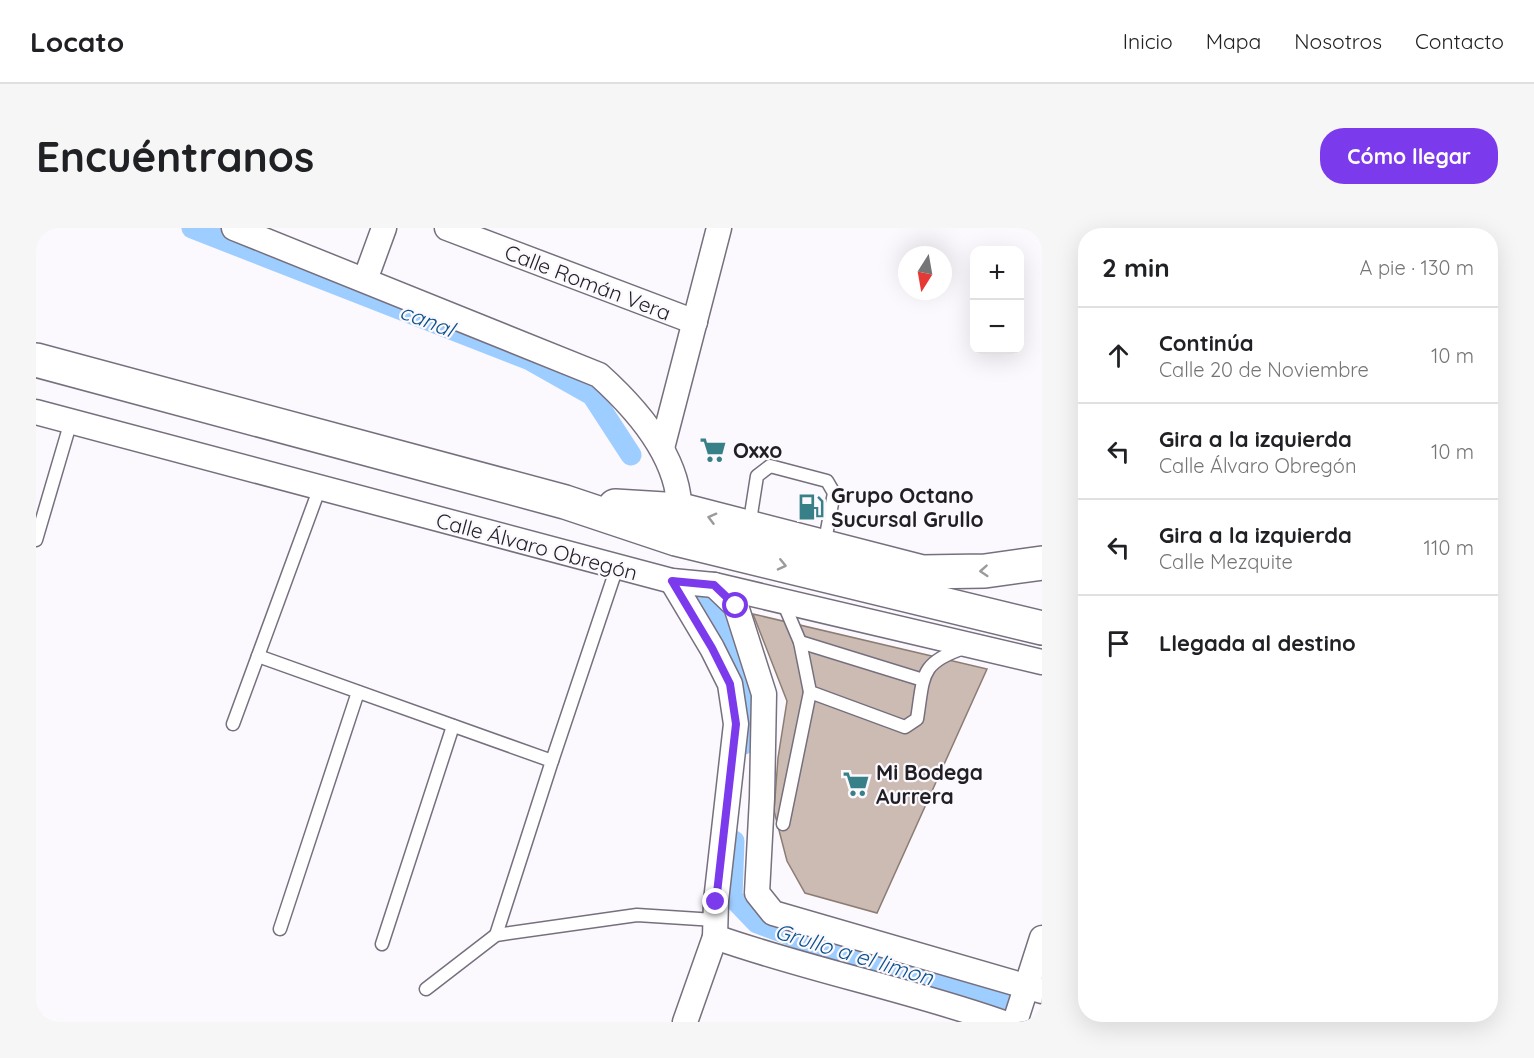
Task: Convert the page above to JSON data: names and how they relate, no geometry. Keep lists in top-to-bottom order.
{
  "streets": {
    "street": ["Calle Román Vera", "Calle Álvaro Obregón"]
  },
  "water": ["canal", "Grullo a el limon"],
  "places": {
    "supermarket": ["Oxxo", "Mi Bodega Aurrera"],
    "fuel station": ["Grupo Octano Sucursal Grullo"]
  },
  "north": "bottom",
  "page": {
    "header": "Locato",
    "nav": [
      "Inicio",
      "Mapa",
      "Nosotros",
      "Contacto"
    ],
    "buttons": "Cómo llegar",
    "title": "Encuéntranos",
    "heading": ["2 min", "A pie · 130 m"],
    "map_buttons": ["+", "−"],
    "list": [
      ["Continúa", "Calle 20 de Noviembre", "10 m"],
      ["Gira a la izquierda", "Calle Álvaro Obregón", "10 m"],
      ["Gira a la izquierda", "Calle Mezquite", "110 m"],
      "Llegada al destino"
    ]
  }
}
